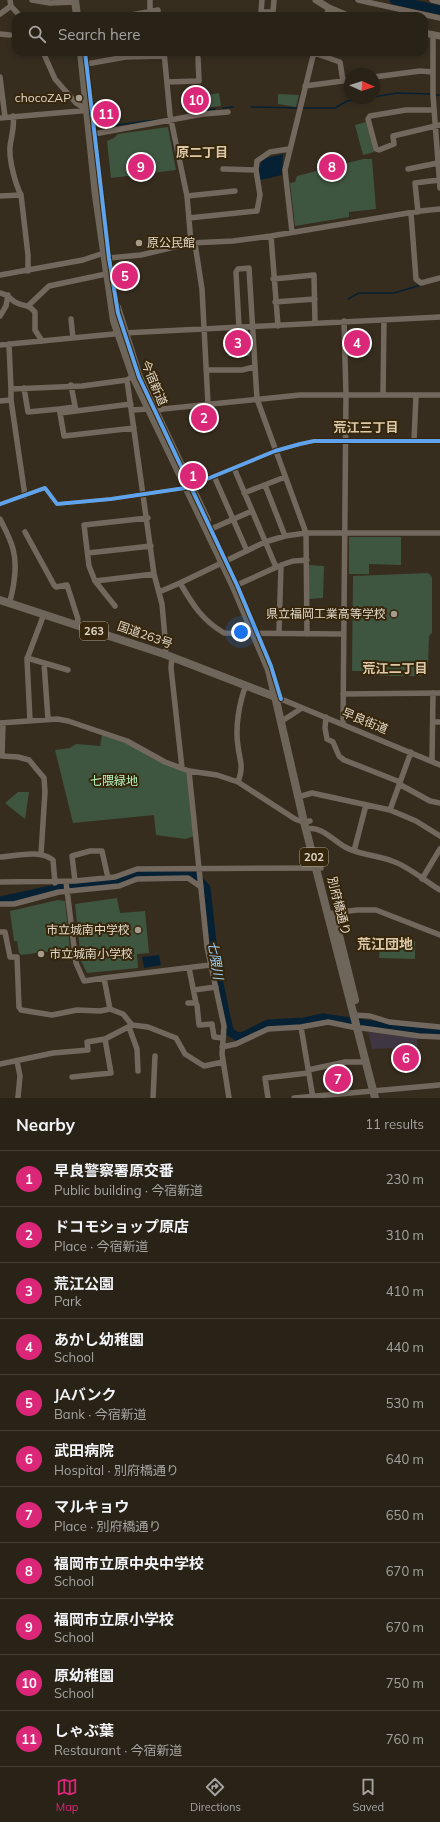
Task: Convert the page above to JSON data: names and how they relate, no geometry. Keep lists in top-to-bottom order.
{
  "streets": {
    "highway": [
      "今宿新道",
      "263",
      "国道263号",
      "202",
      "別府橋通り"
    ],
    "street": ["早良街道"]
  },
  "crossings": [
    ["今宿新道", "国道263号"],
    ["今宿新道", "早良街道"],
    ["今宿新道", "別府橋通り"],
    ["国道263号", "早良街道"],
    ["国道263号", "別府橋通り"],
    ["早良街道", "別府橋通り"]
  ],
  "districts": [
    "原二丁目",
    "荒江三丁目",
    "荒江二丁目",
    "荒江団地"
  ],
  "water": ["七隈川"],
  "parks": ["七隈緑地"],
  "places": [
    "chocoZAP",
    "原公民館",
    "県立福岡工業高等学校",
    "市立城南中学校",
    "市立城南小学校"
  ],
  "north": "right",
  "page": {
    "search": "Search here",
    "pins": [
      "10",
      "11",
      "8",
      "9",
      "5",
      "3",
      "4",
      "2",
      "1",
      "6",
      "7"
    ],
    "heading": ["Nearby", "11 results"],
    "list": [
      {
        "mark": "1",
        "name": "早良警察署原交番",
        "note": "Public building · 今宿新道",
        "value": "230 m"
      },
      {
        "mark": "2",
        "name": "ドコモショップ原店",
        "note": "Place · 今宿新道",
        "value": "310 m"
      },
      {
        "mark": "3",
        "name": "荒江公園",
        "note": "Park",
        "value": "410 m"
      },
      {
        "mark": "4",
        "name": "あかし幼稚園",
        "note": "School",
        "value": "440 m"
      },
      {
        "mark": "5",
        "name": "JAバンク",
        "note": "Bank · 今宿新道",
        "value": "530 m"
      },
      {
        "mark": "6",
        "name": "武田病院",
        "note": "Hospital · 別府橋通り",
        "value": "640 m"
      },
      {
        "mark": "7",
        "name": "マルキョウ",
        "note": "Place · 別府橋通り",
        "value": "650 m"
      },
      {
        "mark": "8",
        "name": "福岡市立原中央中学校",
        "note": "School",
        "value": "670 m"
      },
      {
        "mark": "9",
        "name": "福岡市立原小学校",
        "note": "School",
        "value": "670 m"
      },
      {
        "mark": "10",
        "name": "原幼稚園",
        "note": "School",
        "value": "750 m"
      },
      {
        "mark": "11",
        "name": "しゃぶ葉",
        "note": "Restaurant · 今宿新道",
        "value": "760 m"
      }
    ],
    "nav": ["Map", "Directions", "Saved"]
  }
}
